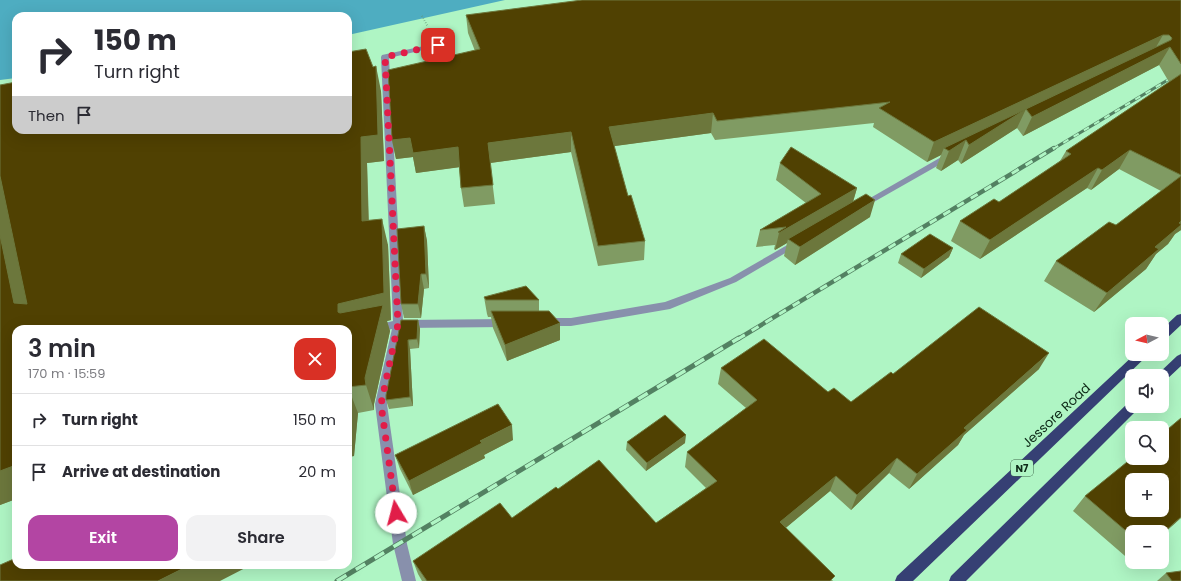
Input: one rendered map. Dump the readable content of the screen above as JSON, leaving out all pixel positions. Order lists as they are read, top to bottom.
{
  "streets": {
    "highway": ["Jessore Road", "N7"]
  },
  "north": "left",
  "page": {
    "turn": ["150 m", "Turn right"],
    "then": "Then",
    "map_buttons": ["+", "−"],
    "heading": ["3 min", "170 m · 15:59"],
    "list": [
      {
        "name": "Turn right",
        "value": "150 m"
      },
      {
        "name": "Arrive at destination",
        "value": "20 m"
      }
    ],
    "buttons": ["Exit", "Share"]
  }
}
